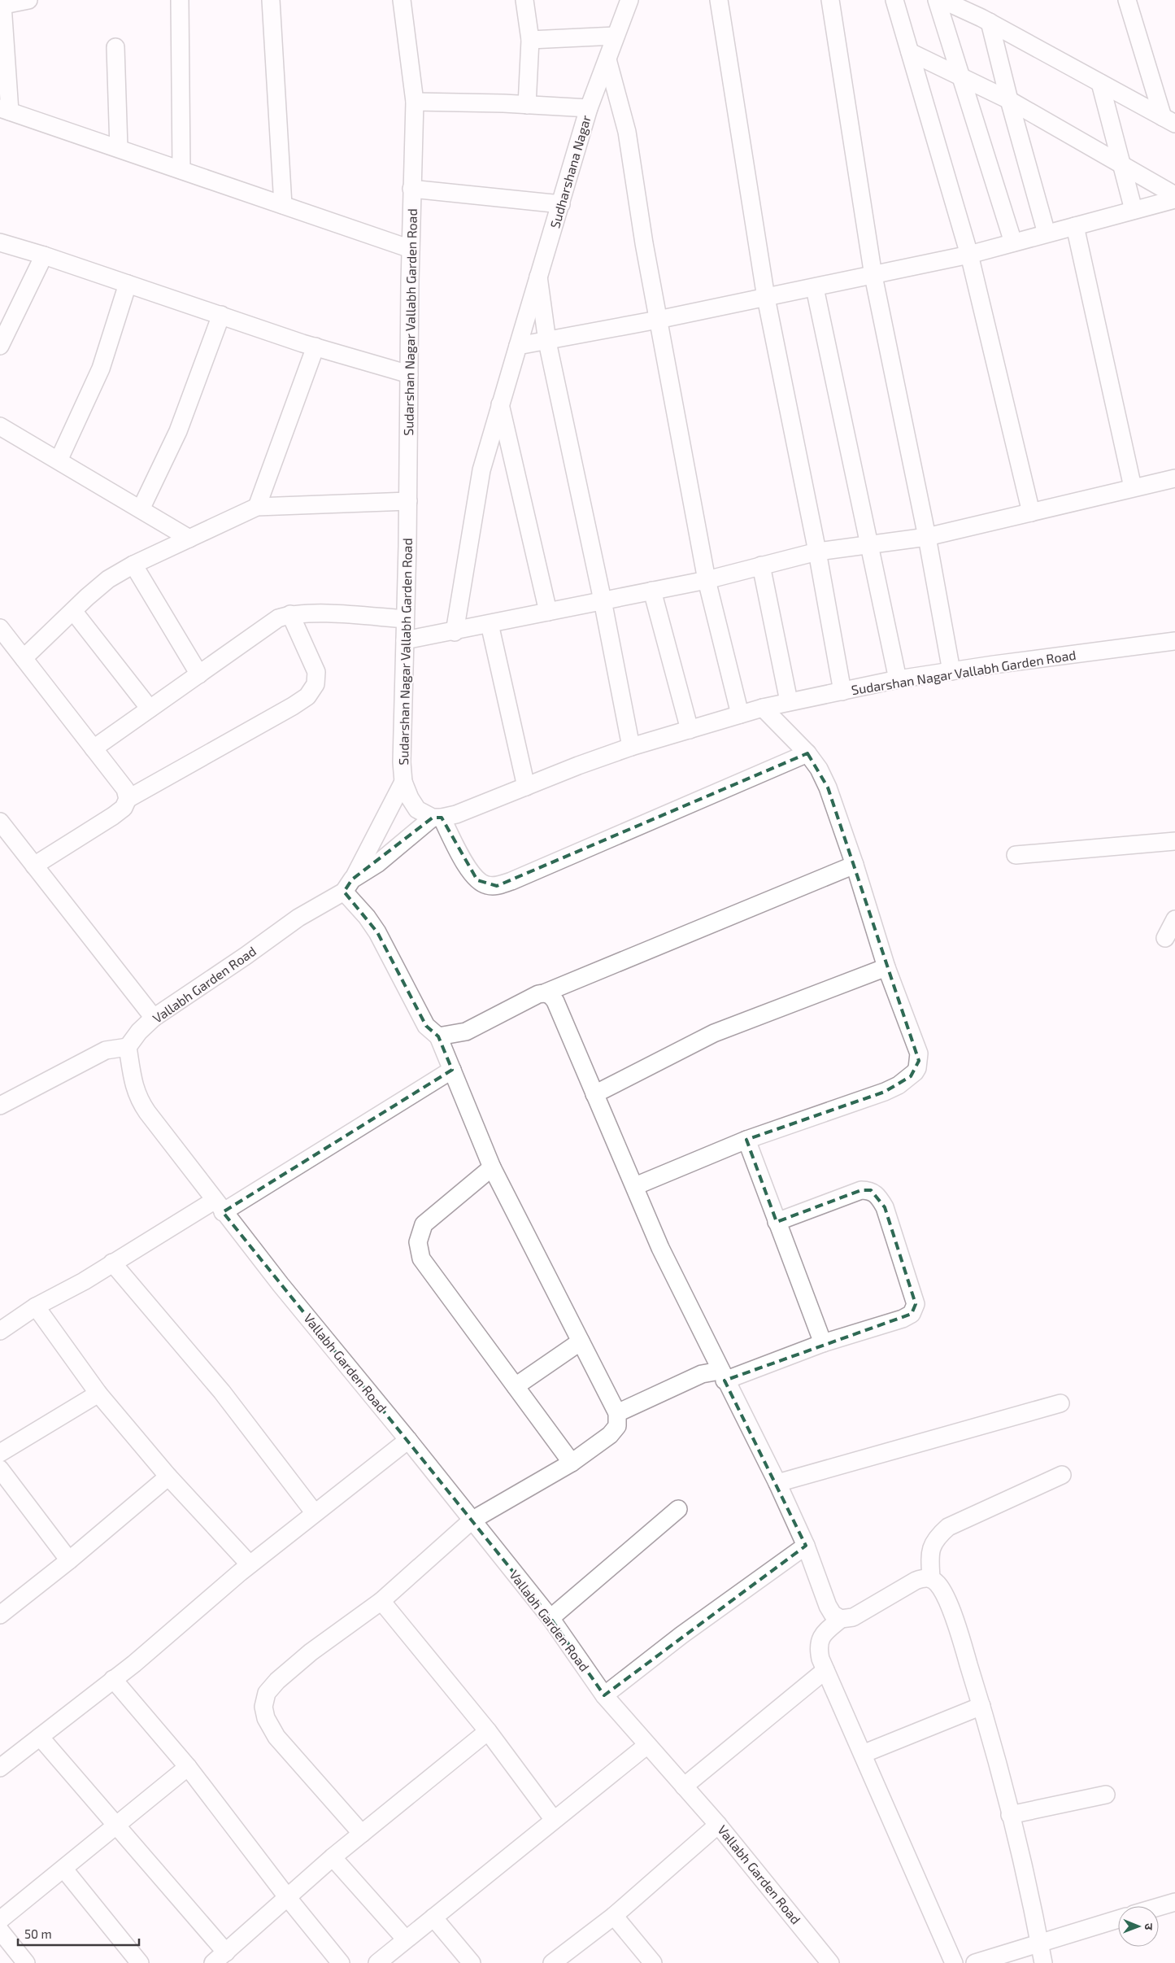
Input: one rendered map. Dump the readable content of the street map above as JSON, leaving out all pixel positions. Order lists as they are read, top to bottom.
{
  "streets": {
    "street": ["Sudharshana Nagar", "Sudarshan Nagar Vallabh Garden Road", "Vallabh Garden Road"]
  },
  "crossings": [
    ["Sudarshan Nagar Vallabh Garden Road", "Vallabh Garden Road"]
  ],
  "scale_bar": "50 m",
  "north": "right"
}
